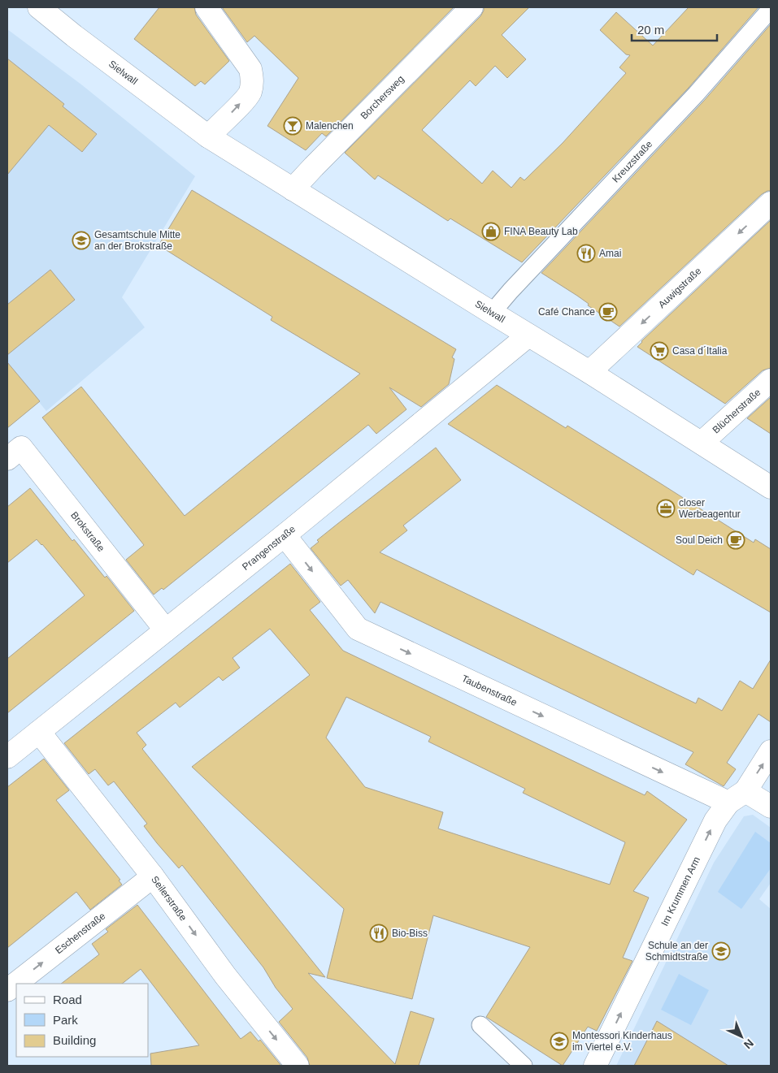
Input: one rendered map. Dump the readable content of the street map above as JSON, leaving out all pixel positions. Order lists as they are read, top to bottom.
{
  "streets": {
    "street": [
      "Sielwall",
      "Borchersweg",
      "Auwigstraße",
      "Blücherstraße",
      "Brokstraße",
      "Prangenstraße",
      "Taubenstraße",
      "Im Krummen Arm",
      "Seilerstraße",
      "Eschenstraße"
    ],
    "lane": ["Kreuzstraße"]
  },
  "crossings": [
    ["Sielwall", "Borchersweg"],
    ["Sielwall", "Kreuzstraße"],
    ["Sielwall", "Auwigstraße"],
    ["Sielwall", "Blücherstraße"],
    ["Sielwall", "Prangenstraße"],
    ["Brokstraße", "Prangenstraße"],
    ["Prangenstraße", "Taubenstraße"],
    ["Prangenstraße", "Seilerstraße"],
    ["Taubenstraße", "Im Krummen Arm"],
    ["Seilerstraße", "Eschenstraße"]
  ],
  "one_way": [
    "Auwigstraße",
    "Taubenstraße",
    "Im Krummen Arm",
    "Seilerstraße",
    "Eschenstraße"
  ],
  "places": {
    "bar": ["Malenchen"],
    "shop": ["FINA Beauty Lab"],
    "school or university": ["Gesamtschule Mitte an der Brokstraße", "Schule an der Schmidtstraße", "Montessori Kinderhaus im Viertel e.V."],
    "restaurant": ["Amai", "Bio-Biss"],
    "cafe": ["Café Chance", "Soul Deich"],
    "supermarket": ["Casa d´Italia"],
    "office": ["closer Werbeagentur"]
  },
  "legend": ["Road", "Park", "Building"],
  "scale_bar": "20 m",
  "north": "bottom right"
}
